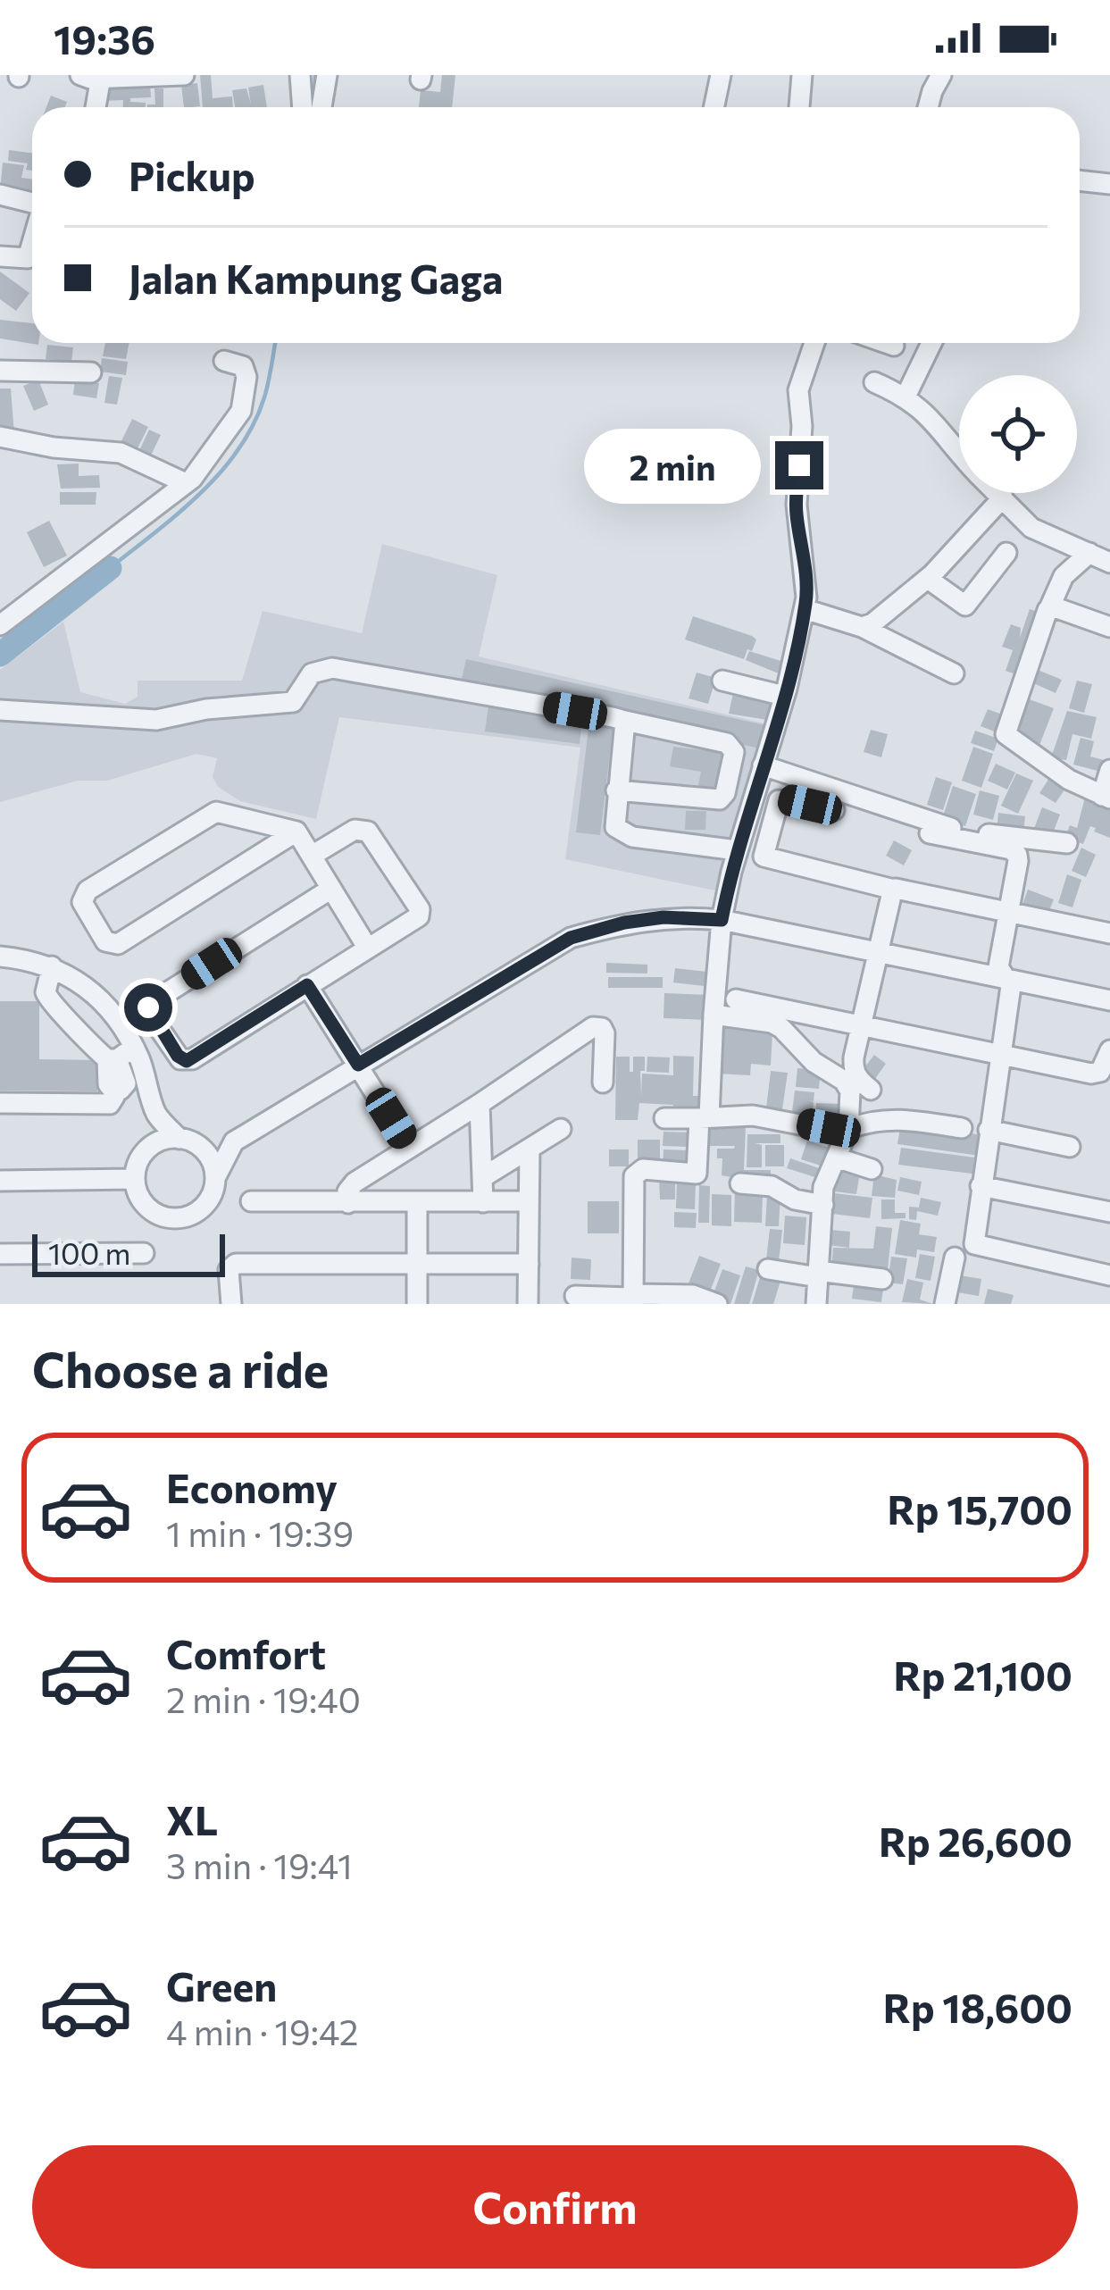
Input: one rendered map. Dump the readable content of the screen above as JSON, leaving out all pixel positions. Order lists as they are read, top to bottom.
{
  "scale_bar": "100 m",
  "page": {
    "status": "19:36",
    "banner": ["Pickup", "Jalan Kampung Gaga"],
    "bubble": "2 min",
    "scale": "100 m",
    "heading": "Choose a ride",
    "list": [
      {
        "name": "Economy",
        "note": "1 min · 19:39",
        "value": "Rp 15,700"
      },
      {
        "name": "Comfort",
        "note": "2 min · 19:40",
        "value": "Rp 21,100"
      },
      {
        "name": "XL",
        "note": "3 min · 19:41",
        "value": "Rp 26,600"
      },
      {
        "name": "Green",
        "note": "4 min · 19:42",
        "value": "Rp 18,600"
      }
    ],
    "buttons": "Confirm"
  }
}
